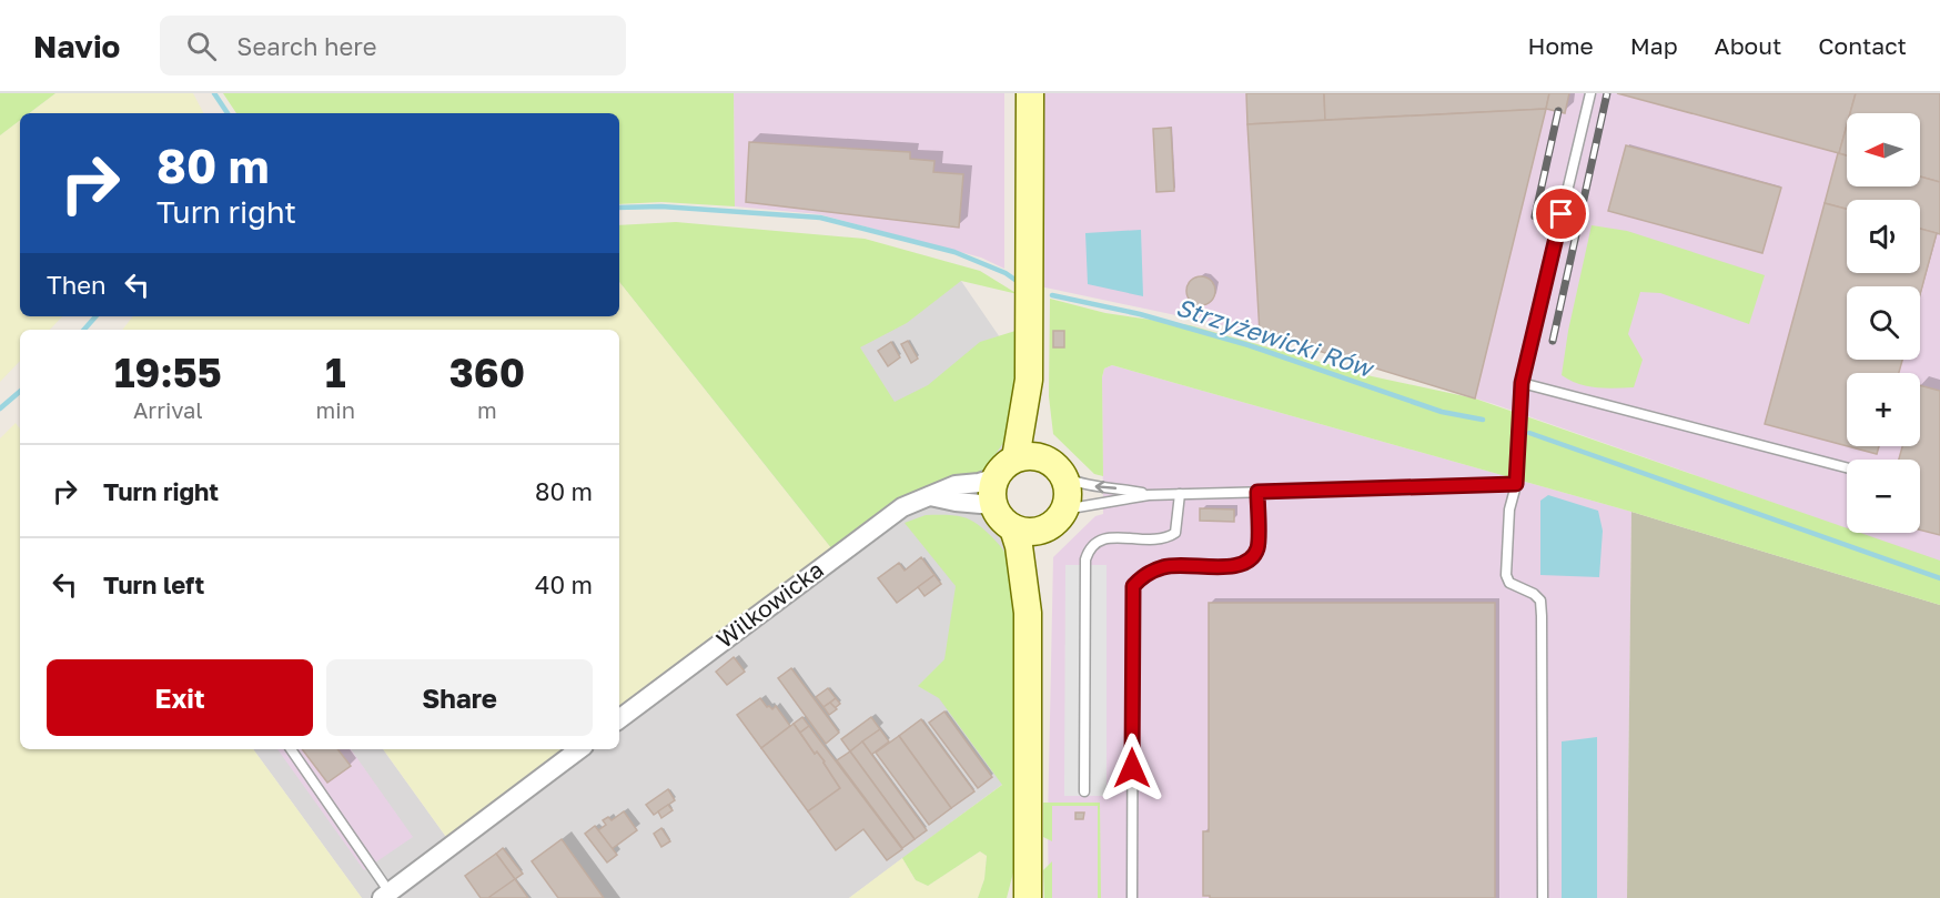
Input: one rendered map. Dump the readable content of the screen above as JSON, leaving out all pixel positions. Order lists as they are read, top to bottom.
{
  "streets": {
    "street": ["Wilkowicka"]
  },
  "water": ["Strzyżewicki Rów"],
  "north": "left",
  "page": {
    "header": "Navio",
    "search": "Search here",
    "nav": [
      "Home",
      "Map",
      "About",
      "Contact"
    ],
    "map_buttons": ["+", "−"],
    "turn": ["80 m", "Turn right"],
    "then": "Then",
    "eta": [
      "19:55",
      "Arrival",
      "1",
      "min",
      "360",
      "m"
    ],
    "list": [
      {
        "name": "Turn right",
        "value": "80 m"
      },
      {
        "name": "Turn left",
        "value": "40 m"
      }
    ],
    "buttons": ["Exit", "Share"]
  }
}
